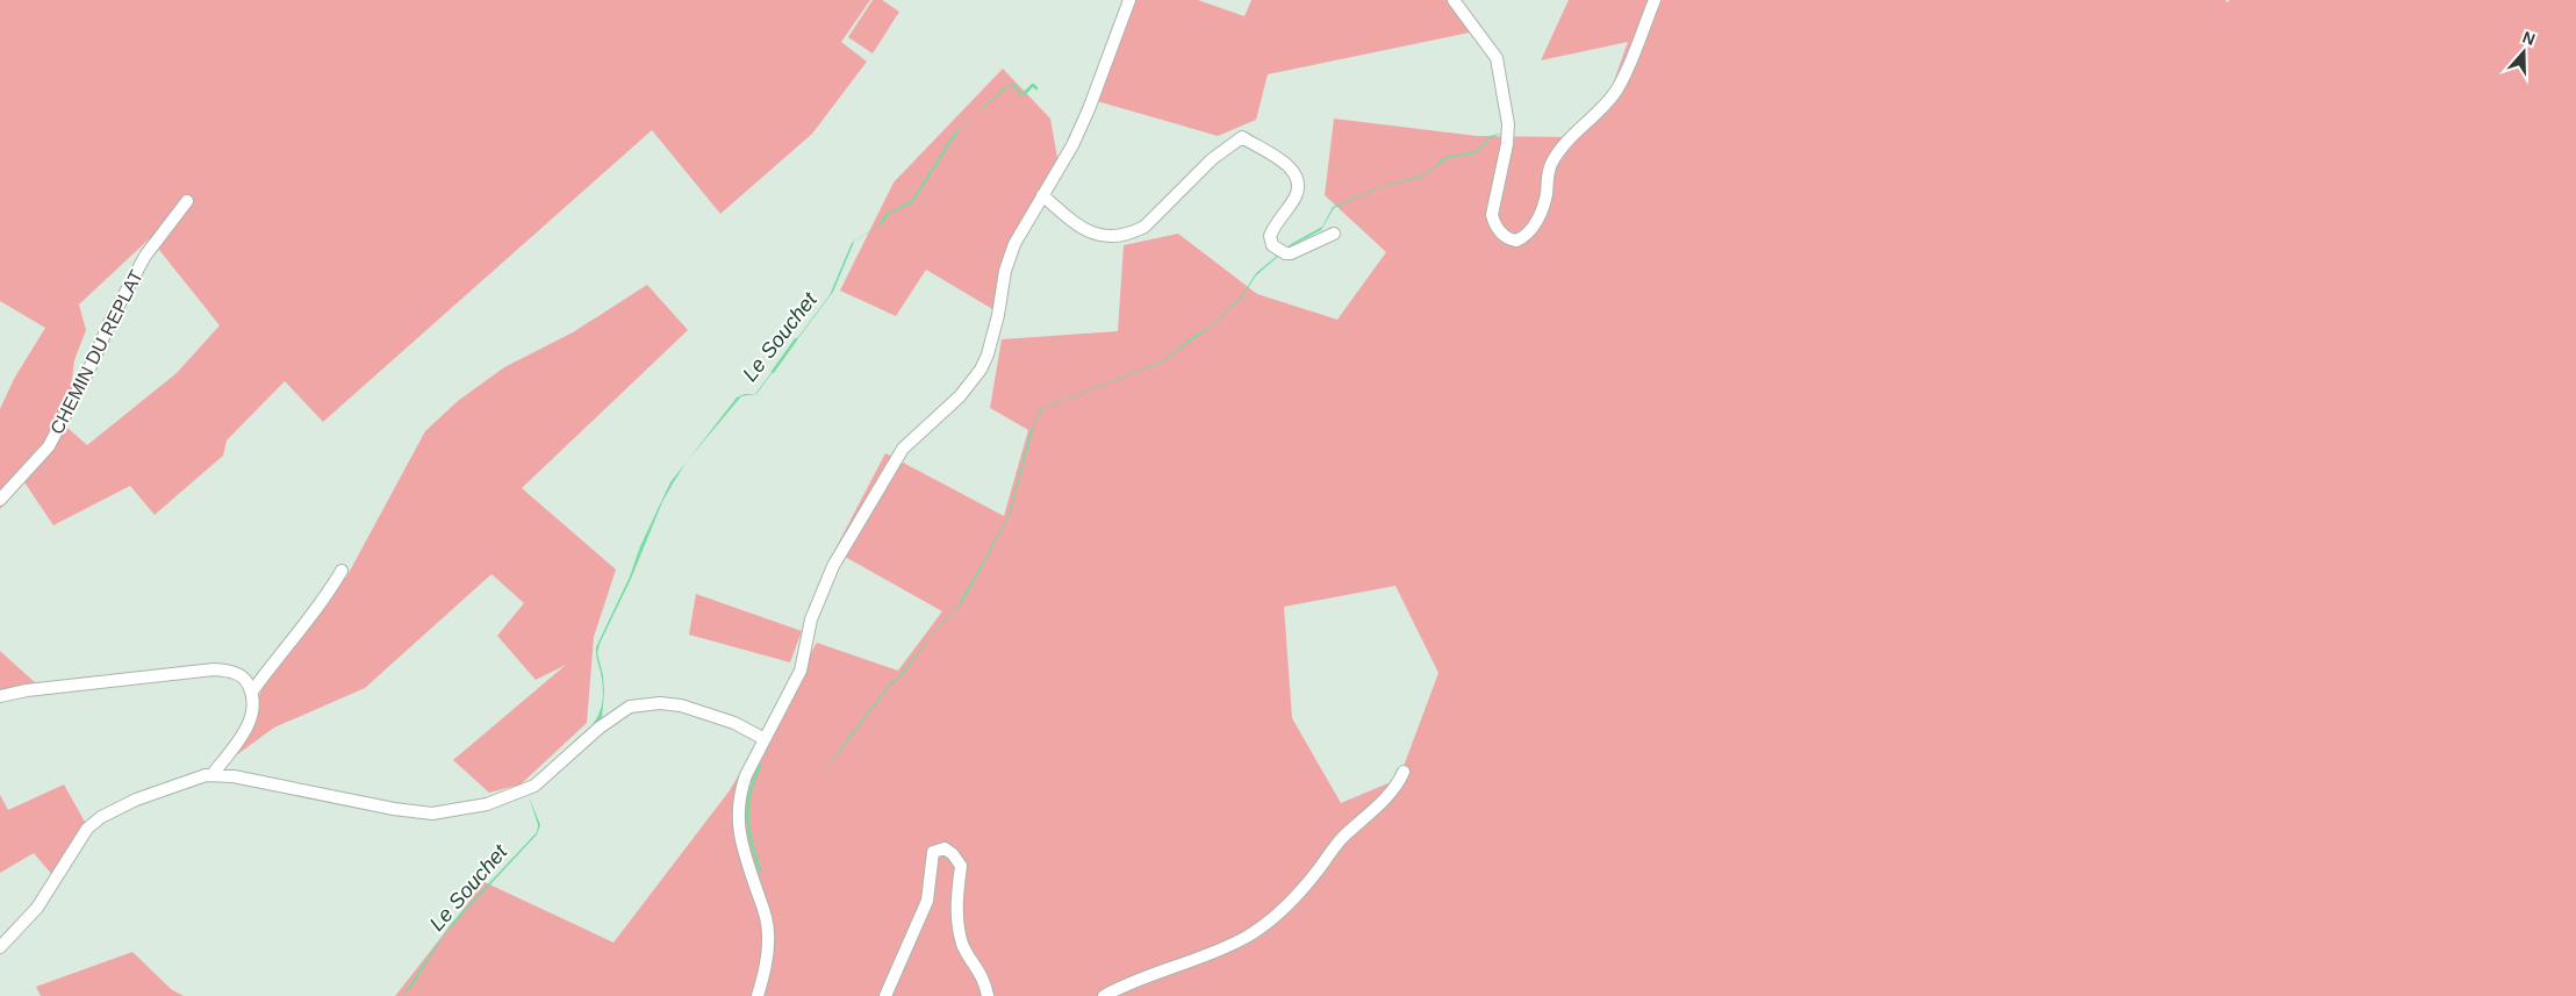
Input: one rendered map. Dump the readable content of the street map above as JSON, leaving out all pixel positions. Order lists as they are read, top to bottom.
{
  "streets": {
    "street": ["CHEMIN DU REPLAT"]
  },
  "water": ["Le Souchet"],
  "north": "top"
}
